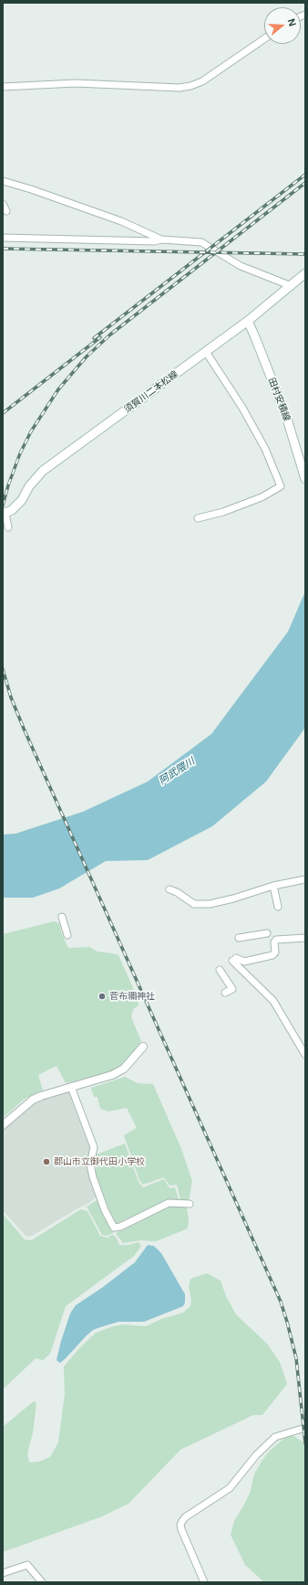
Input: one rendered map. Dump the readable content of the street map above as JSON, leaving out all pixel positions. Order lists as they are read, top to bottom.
{
  "streets": {
    "main road": ["須賀川二本松線", "田村安積線"]
  },
  "crossings": [
    ["須賀川二本松線", "田村安積線"]
  ],
  "water": ["阿武隈川"],
  "places": ["菅布禰神社", "郡山市立御代田小学校"],
  "north": "right"
}
